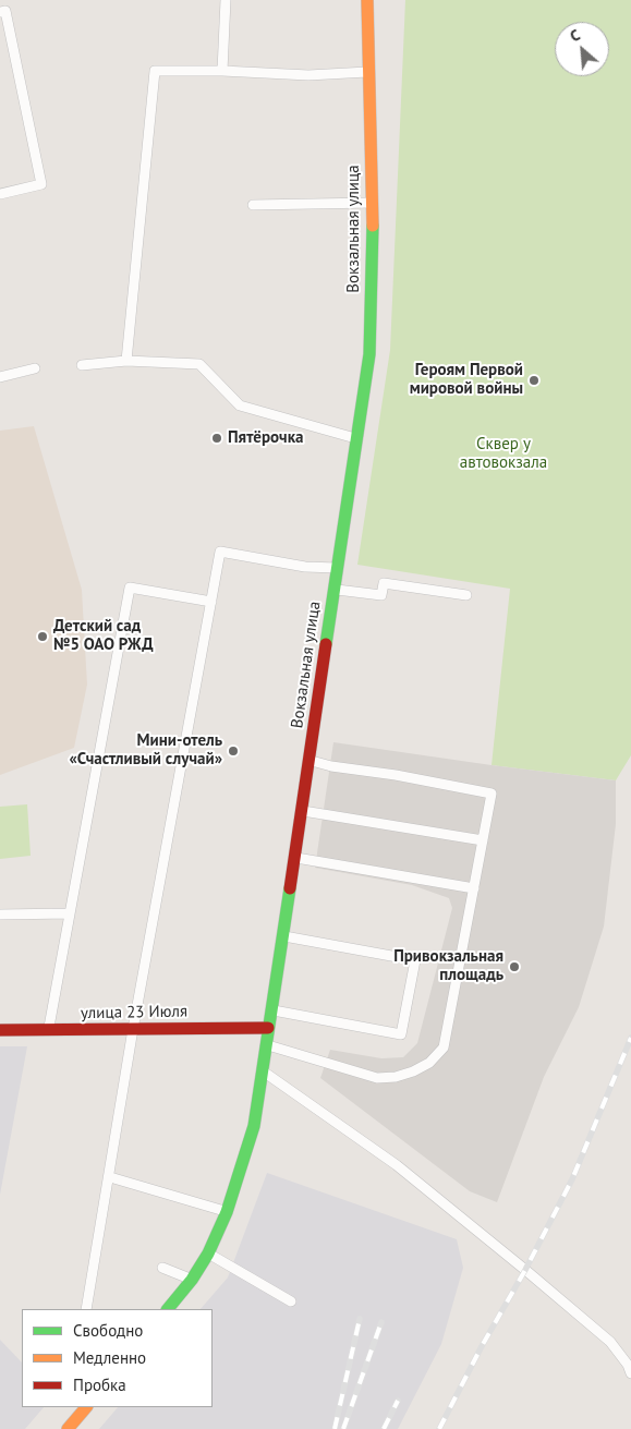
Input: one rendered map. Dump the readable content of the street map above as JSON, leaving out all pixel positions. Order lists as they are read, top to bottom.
{
  "streets": {
    "main road": ["Вокзальная улица", "улица 23 Июля"]
  },
  "crossings": [
    ["Вокзальная улица", "улица 23 Июля"]
  ],
  "parks": ["Сквер у автовокзала"],
  "places": [
    "Героям Первой мировой войны",
    "Пятёрочка",
    "Детский сад №5 ОАО РЖД",
    "Мини-отель «Счастливый случай»",
    "Привокзальная площадь"
  ],
  "legend": ["Свободно", "Медленно", "Пробка"],
  "north": "top left"
}
